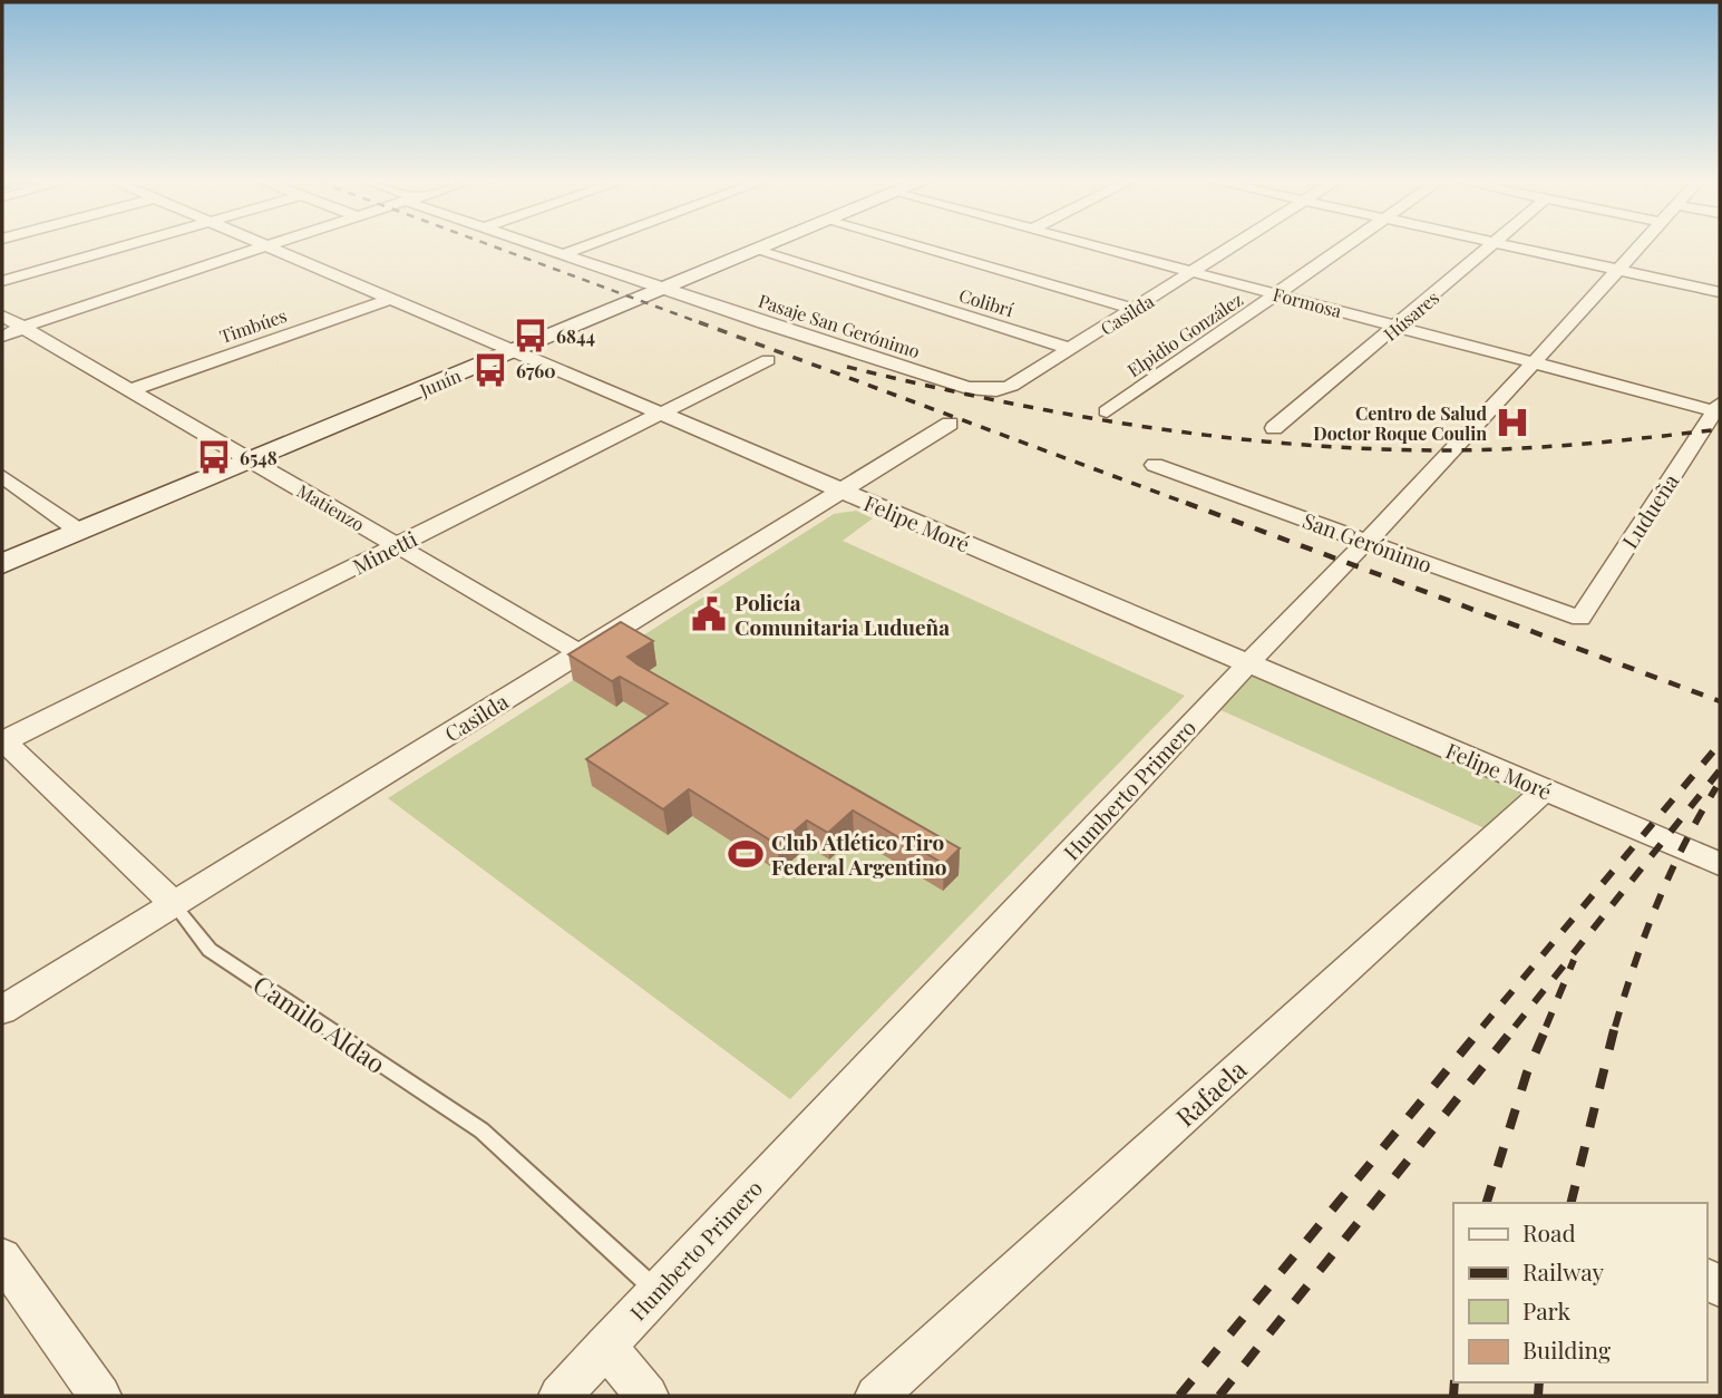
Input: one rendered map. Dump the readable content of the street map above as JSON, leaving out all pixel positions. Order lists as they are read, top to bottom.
{
  "streets": {
    "main road": ["Junín"],
    "street": [
      "Colibrí",
      "Formosa",
      "Casilda",
      "Húsares",
      "Timbúes",
      "Pasaje San Gerónimo",
      "Elpidio González",
      "Matienzo",
      "Ludueña",
      "Felipe Moré",
      "San Gerónimo",
      "Minetti",
      "Humberto Primero",
      "Camilo Aldao",
      "Rafaela"
    ]
  },
  "crossings": [
    ["Colibrí", "Casilda"],
    ["Colibrí", "Junín"],
    ["Formosa", "Casilda"],
    ["Formosa", "Húsares"],
    ["Formosa", "Elpidio González"],
    ["Formosa", "Ludueña"],
    ["Formosa", "Humberto Primero"],
    ["Casilda", "Pasaje San Gerónimo"],
    ["Casilda", "Matienzo"],
    ["Casilda", "Felipe Moré"],
    ["Casilda", "Camilo Aldao"],
    ["Timbúes", "Matienzo"],
    ["Timbúes", "Felipe Moré"],
    ["Pasaje San Gerónimo", "Junín"],
    ["Junín", "Matienzo"],
    ["Junín", "Felipe Moré"],
    ["Matienzo", "Minetti"],
    ["Ludueña", "San Gerónimo"],
    ["Felipe Moré", "Minetti"],
    ["Felipe Moré", "Humberto Primero"],
    ["Felipe Moré", "Rafaela"],
    ["San Gerónimo", "Humberto Primero"],
    ["Minetti", "Camilo Aldao"],
    ["Humberto Primero", "Camilo Aldao"]
  ],
  "places": {
    "bus stop": ["6844", "6760", "6548"],
    "hospital": ["Centro de Salud Doctor Roque Coulin"],
    "public building": ["Policía Comunitaria Ludueña"],
    "sports": ["Club Atlético Tiro Federal Argentino"]
  },
  "legend": [
    "Road",
    "Railway",
    "Park",
    "Building"
  ]
}
